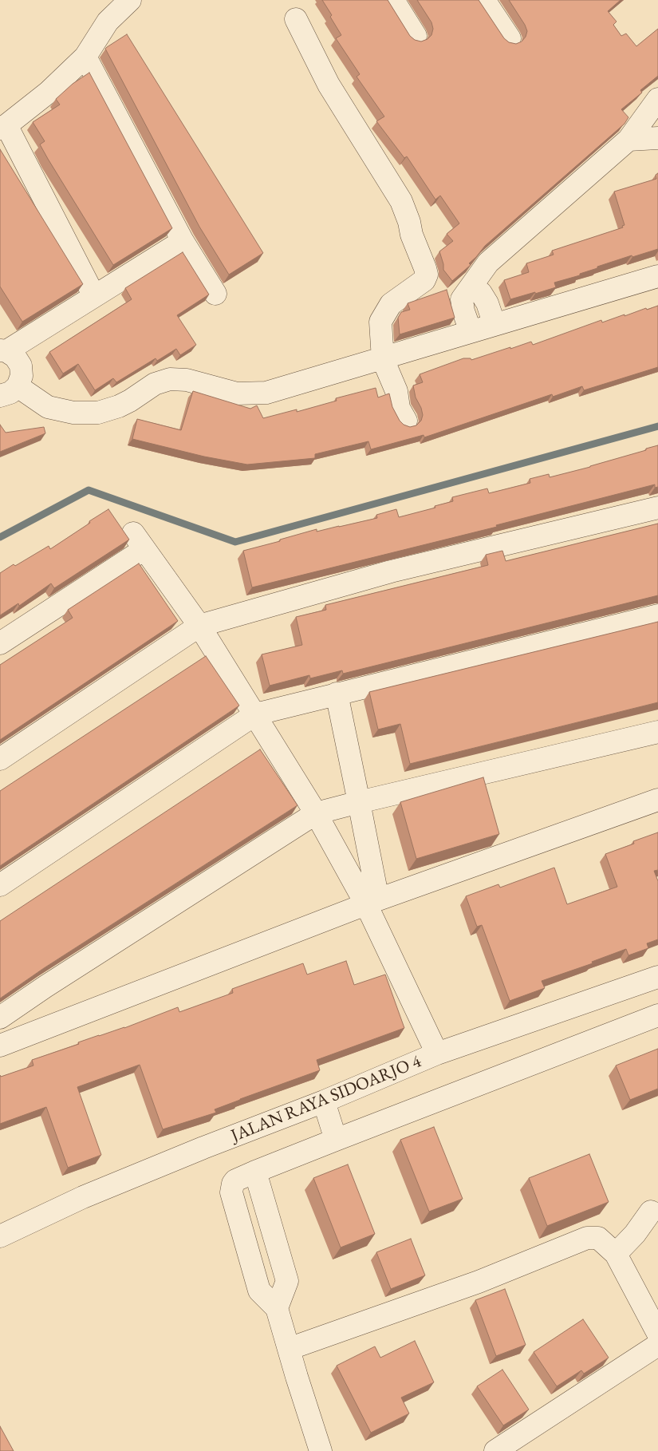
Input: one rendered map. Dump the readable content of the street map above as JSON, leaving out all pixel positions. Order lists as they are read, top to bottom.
{
  "streets": {
    "street": ["JALAN RAYA SIDOARJO 4"]
  }
}
